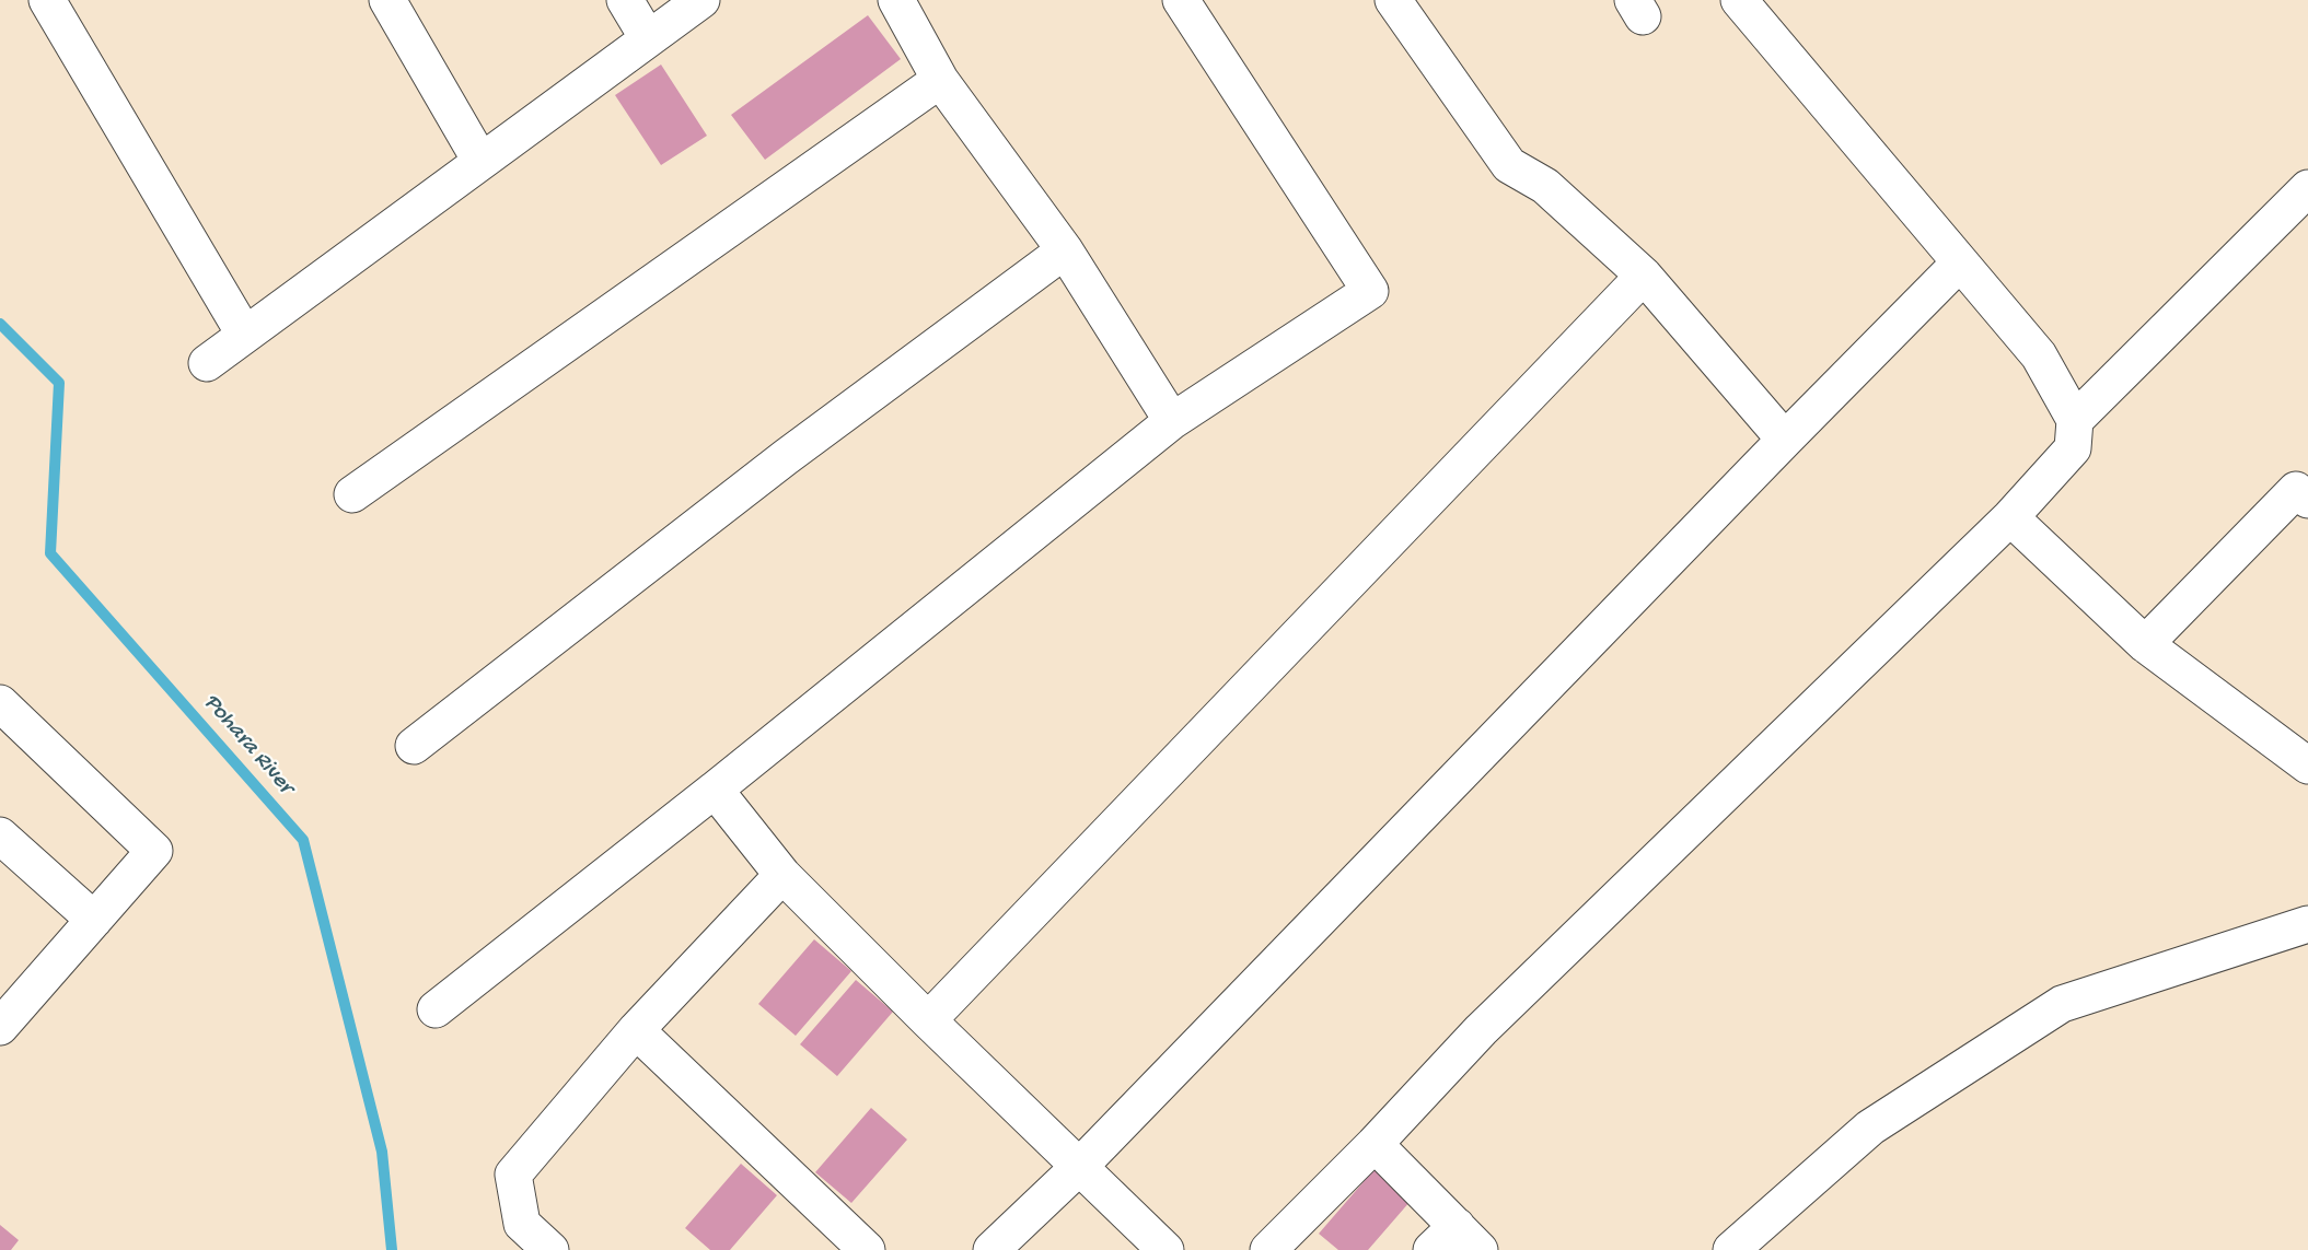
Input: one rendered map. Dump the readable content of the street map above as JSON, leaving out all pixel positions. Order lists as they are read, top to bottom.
{
  "water": ["Pohara River"]
}
